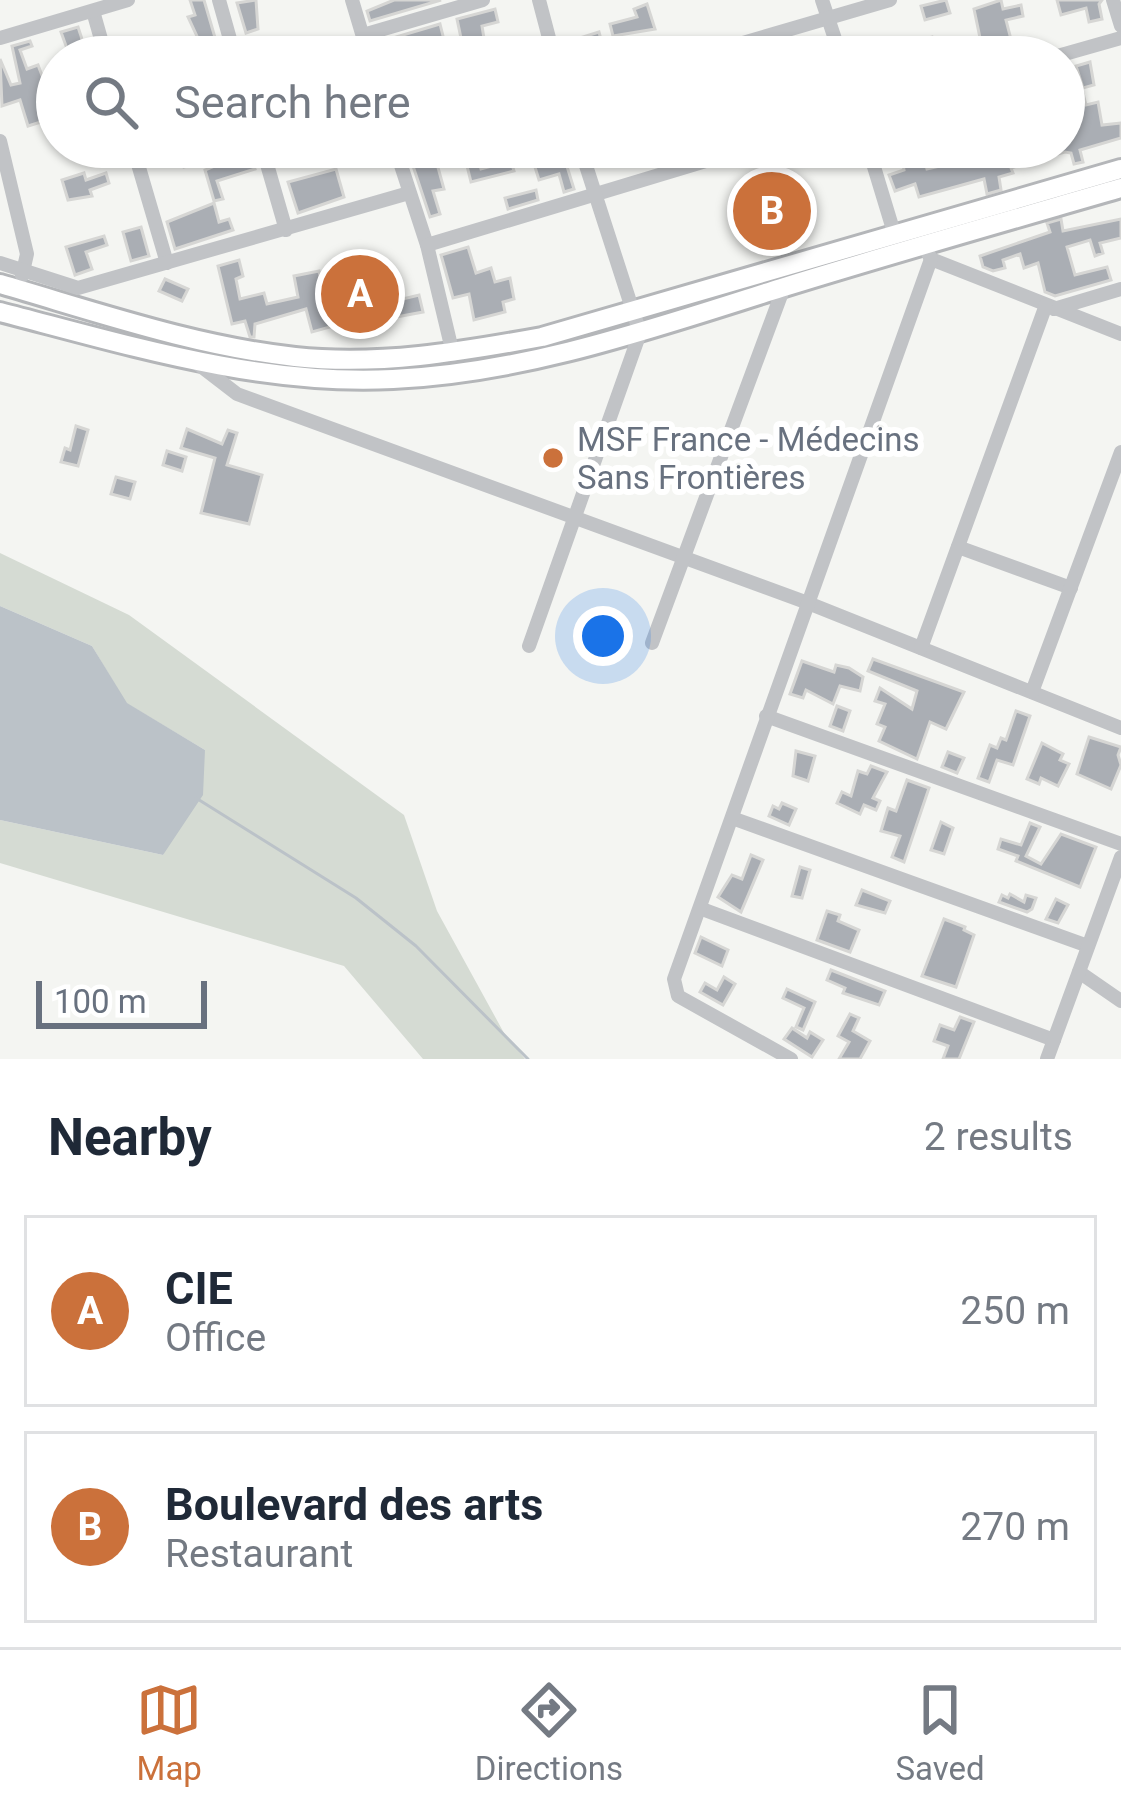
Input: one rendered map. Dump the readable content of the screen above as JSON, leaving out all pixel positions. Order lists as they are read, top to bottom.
{
  "places": ["MSF France - Médecins Sans Frontières"],
  "scale_bar": "100 m",
  "page": {
    "search": "Search here",
    "pins": ["B", "A"],
    "scale": "100 m",
    "heading": ["Nearby", "2 results"],
    "list": [
      {
        "mark": "A",
        "name": "CIE",
        "note": "Office",
        "value": "250 m"
      },
      {
        "mark": "B",
        "name": "Boulevard des arts",
        "note": "Restaurant",
        "value": "270 m"
      }
    ],
    "nav": ["Map", "Directions", "Saved"]
  }
}
